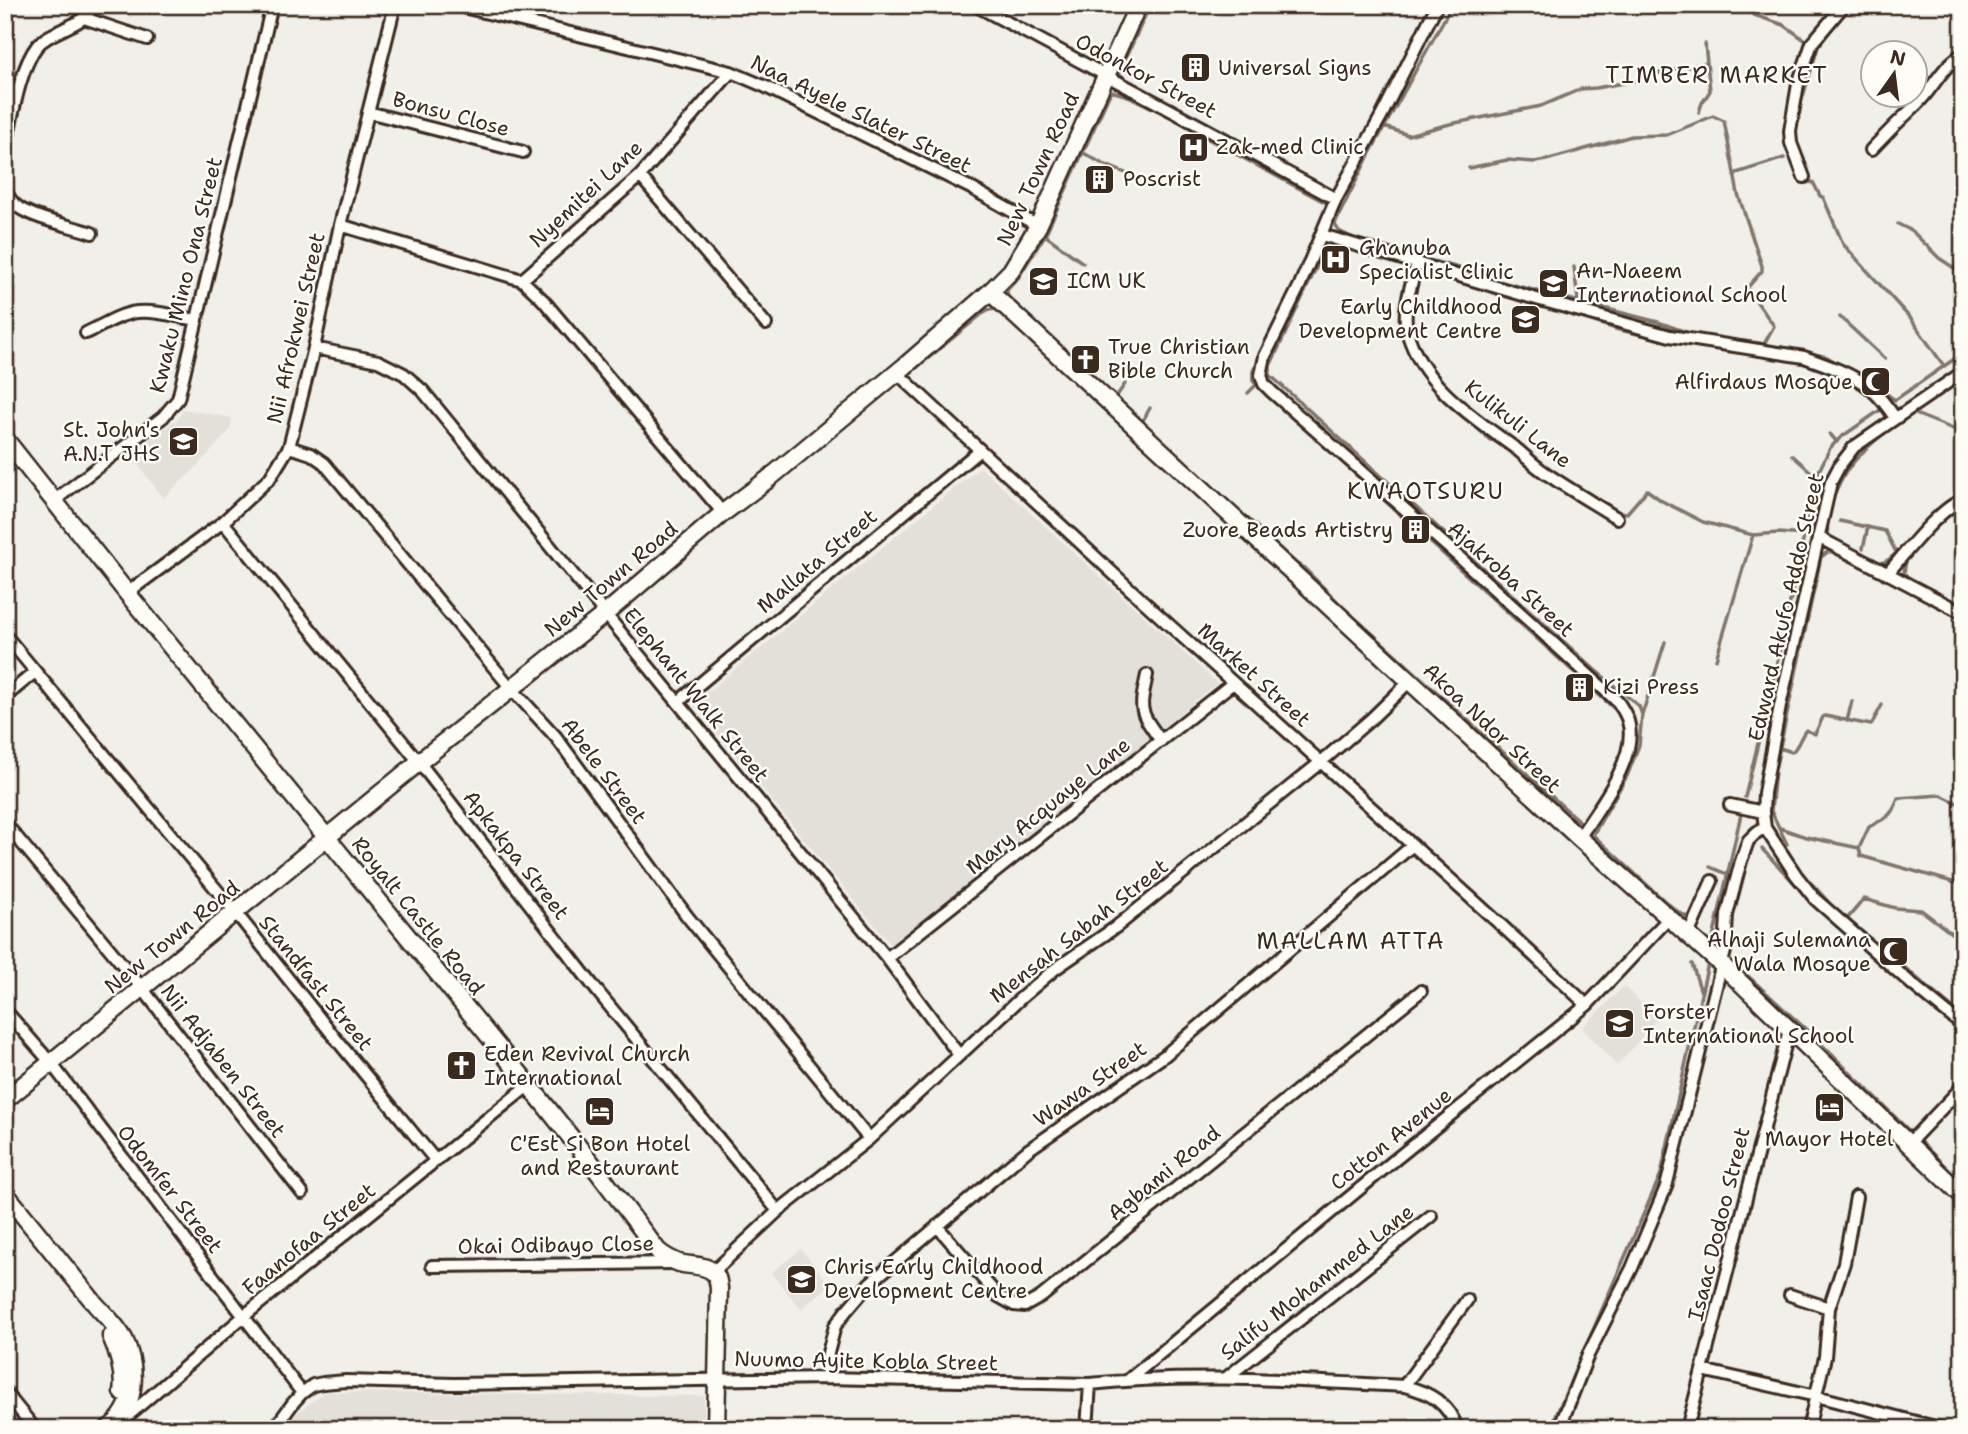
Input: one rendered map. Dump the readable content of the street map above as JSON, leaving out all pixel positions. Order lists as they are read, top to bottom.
{
  "streets": {
    "street": [
      "Odonkor Street",
      "Bonsu Close",
      "Naa Ayele Slater Street",
      "New Town Road",
      "Nyemitei Lane",
      "Kwaku Mino Ona Street",
      "Nii Afrokwei Street",
      "Kulikuli Lane",
      "Mallata Street",
      "Ajakroba Street",
      "Edward Akufo Addo Street",
      "Market Street",
      "Elephant Walk Street",
      "Akoa Ndor Street",
      "Abele Street",
      "Mary Acquaye Lane",
      "Apkakpa Street",
      "Royalt Castle Road",
      "Mensah Sabah Street",
      "Standfast Street",
      "Nii Adjaben Street",
      "Wawa Street",
      "Cotton Avenue",
      "Agbami Road",
      "Odomfer Street",
      "Isaac Dodoo Street",
      "Faanofaa Street",
      "Okai Odibayo Close",
      "Salifu Mohammed Lane",
      "Nuumo Ayite Kobla Street"
    ]
  },
  "crossings": [
    ["Odonkor Street", "New Town Road"],
    ["Odonkor Street", "Ajakroba Street"],
    ["Bonsu Close", "Nii Afrokwei Street"],
    ["Naa Ayele Slater Street", "New Town Road"],
    ["Naa Ayele Slater Street", "Nyemitei Lane"],
    ["New Town Road", "Market Street"],
    ["New Town Road", "Elephant Walk Street"],
    ["New Town Road", "Akoa Ndor Street"],
    ["New Town Road", "Abele Street"],
    ["New Town Road", "Apkakpa Street"],
    ["New Town Road", "Royalt Castle Road"],
    ["New Town Road", "Standfast Street"],
    ["New Town Road", "Nii Adjaben Street"],
    ["New Town Road", "Odomfer Street"],
    ["Kwaku Mino Ona Street", "Royalt Castle Road"],
    ["Nii Afrokwei Street", "Elephant Walk Street"],
    ["Nii Afrokwei Street", "Abele Street"],
    ["Nii Afrokwei Street", "Apkakpa Street"],
    ["Nii Afrokwei Street", "Royalt Castle Road"],
    ["Mallata Street", "Market Street"],
    ["Mallata Street", "Elephant Walk Street"],
    ["Ajakroba Street", "Akoa Ndor Street"],
    ["Market Street", "Mary Acquaye Lane"],
    ["Market Street", "Mensah Sabah Street"],
    ["Market Street", "Wawa Street"],
    ["Market Street", "Cotton Avenue"],
    ["Elephant Walk Street", "Mary Acquaye Lane"],
    ["Elephant Walk Street", "Mensah Sabah Street"],
    ["Akoa Ndor Street", "Mensah Sabah Street"],
    ["Akoa Ndor Street", "Cotton Avenue"],
    ["Akoa Ndor Street", "Isaac Dodoo Street"],
    ["Abele Street", "Mensah Sabah Street"],
    ["Apkakpa Street", "Mensah Sabah Street"],
    ["Royalt Castle Road", "Mensah Sabah Street"],
    ["Royalt Castle Road", "Faanofaa Street"],
    ["Royalt Castle Road", "Okai Odibayo Close"],
    ["Standfast Street", "Faanofaa Street"],
    ["Wawa Street", "Agbami Road"],
    ["Wawa Street", "Nuumo Ayite Kobla Street"],
    ["Cotton Avenue", "Nuumo Ayite Kobla Street"],
    ["Odomfer Street", "Faanofaa Street"],
    ["Odomfer Street", "Nuumo Ayite Kobla Street"],
    ["Salifu Mohammed Lane", "Nuumo Ayite Kobla Street"]
  ],
  "districts": ["TIMBER MARKET", "KWAOTSURU", "MALLAM ATTA"],
  "places": {
    "building": [
      "Universal Signs",
      "Poscrist",
      "Zuore Beads Artistry",
      "Kizi Press"
    ],
    "hospital": ["Zak-med Clinic", "Ghanuba Specialist Clinic"],
    "school or university": [
      "ICM UK",
      "An-Naeem International School",
      "Early Childhood Development Centre",
      "St. John's A.N.T JHS",
      "Forster International School",
      "Chris Early Childhood Development Centre"
    ],
    "church": ["True Christian Bible Church", "Eden Revival Church International"],
    "mosque": ["Alfirdaus Mosque", "Alhaji Sulemana Wala Mosque"],
    "hotel": ["Mayor Hotel", "C'Est Si Bon Hotel and Restaurant"]
  },
  "north": "top"
}
